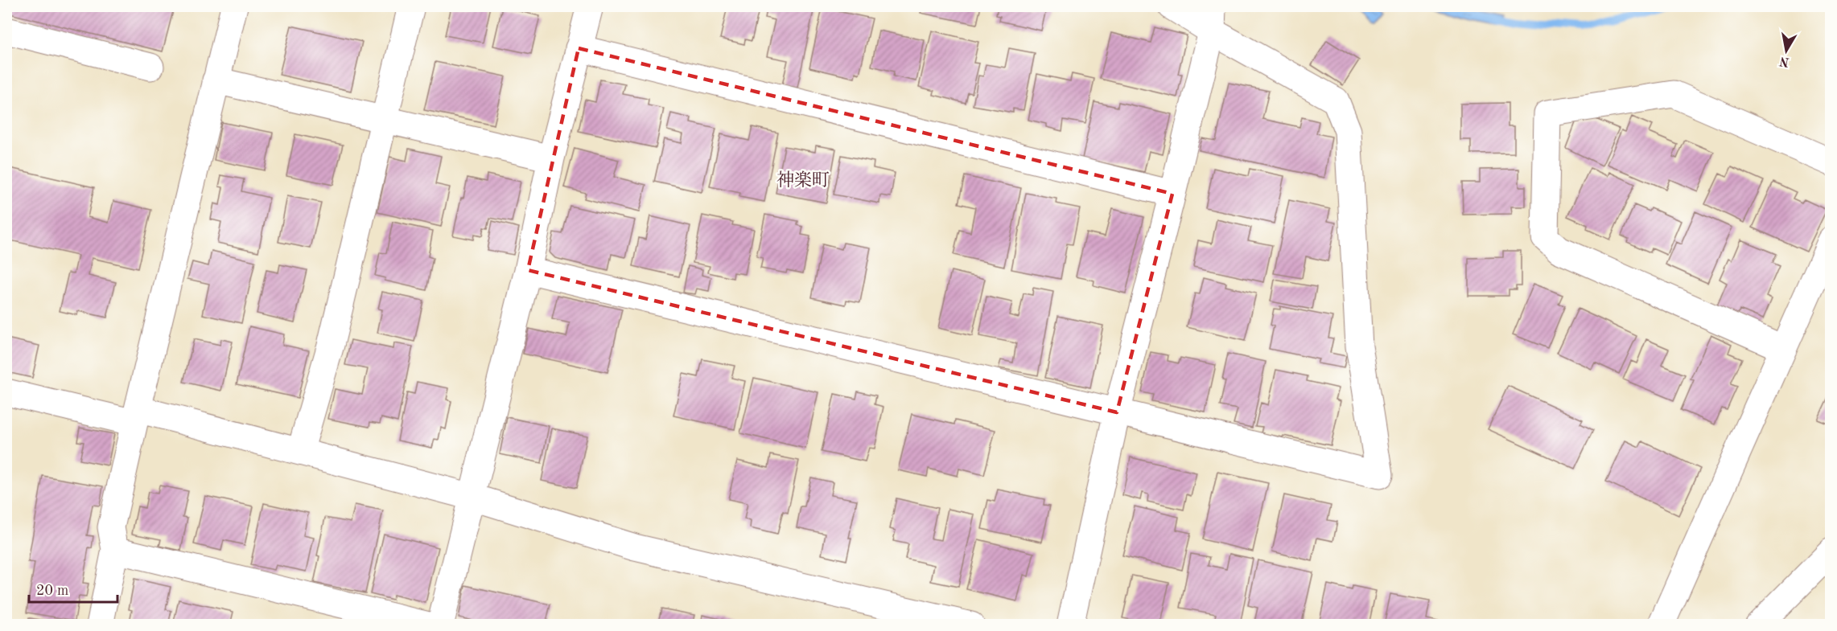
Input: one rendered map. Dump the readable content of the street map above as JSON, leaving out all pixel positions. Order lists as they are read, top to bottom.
{
  "districts": ["神楽町"],
  "scale_bar": "20 m",
  "north": "bottom"
}
